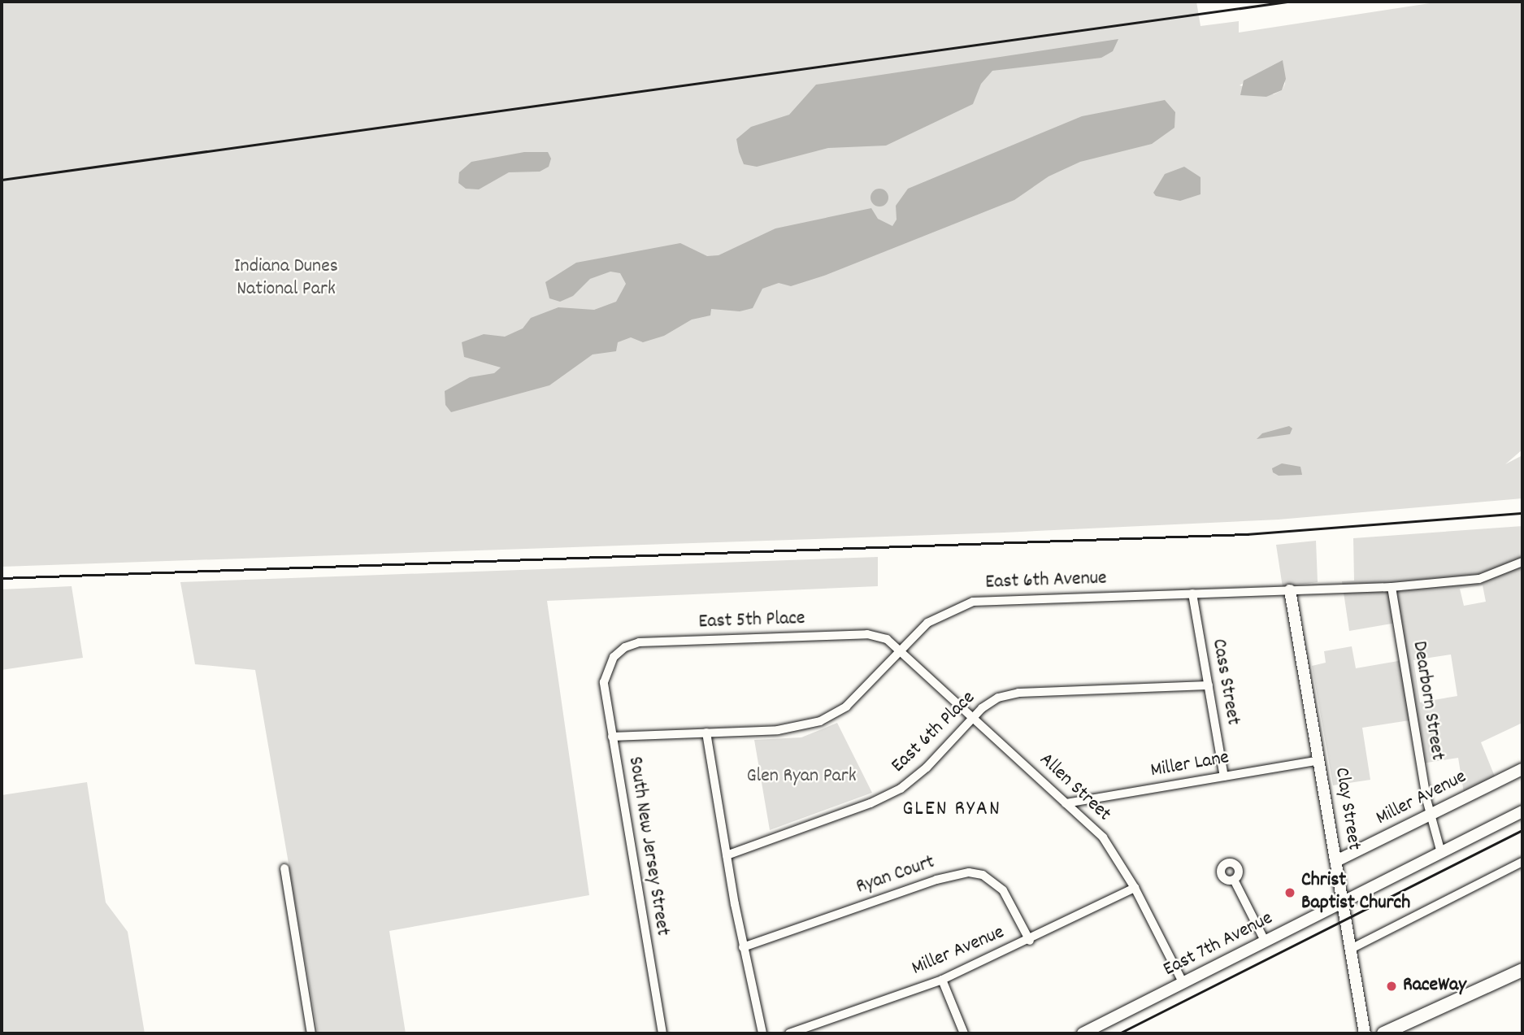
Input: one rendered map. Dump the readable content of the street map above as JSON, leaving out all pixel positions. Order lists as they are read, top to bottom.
{
  "streets": {
    "street": [
      "East 6th Avenue",
      "East 5th Place",
      "Cass Street",
      "Dearborn Street",
      "East 6th Place",
      "Miller Lane",
      "Allen Street",
      "Miller Avenue",
      "Clay Street",
      "South New Jersey Street",
      "Ryan Court",
      "East 7th Avenue"
    ]
  },
  "crossings": [
    ["East 6th Avenue", "East 5th Place"],
    ["East 6th Avenue", "Cass Street"],
    ["East 6th Avenue", "Dearborn Street"],
    ["East 6th Avenue", "Allen Street"],
    ["East 6th Avenue", "Clay Street"],
    ["East 6th Avenue", "South New Jersey Street"],
    ["East 5th Place", "Allen Street"],
    ["East 5th Place", "South New Jersey Street"],
    ["Cass Street", "East 6th Place"],
    ["Cass Street", "Miller Lane"],
    ["Dearborn Street", "Miller Avenue"],
    ["Dearborn Street", "East 7th Avenue"],
    ["East 6th Place", "Allen Street"],
    ["Miller Lane", "Allen Street"],
    ["Miller Lane", "Clay Street"],
    ["Allen Street", "Miller Avenue"],
    ["Allen Street", "East 7th Avenue"],
    ["Miller Avenue", "Clay Street"],
    ["Miller Avenue", "Ryan Court"],
    ["Clay Street", "East 7th Avenue"]
  ],
  "districts": ["GLEN RYAN"],
  "parks": ["Indiana Dunes National Park", "Glen Ryan Park"],
  "places": ["Christ Baptist Church", "RaceWay"]
}
